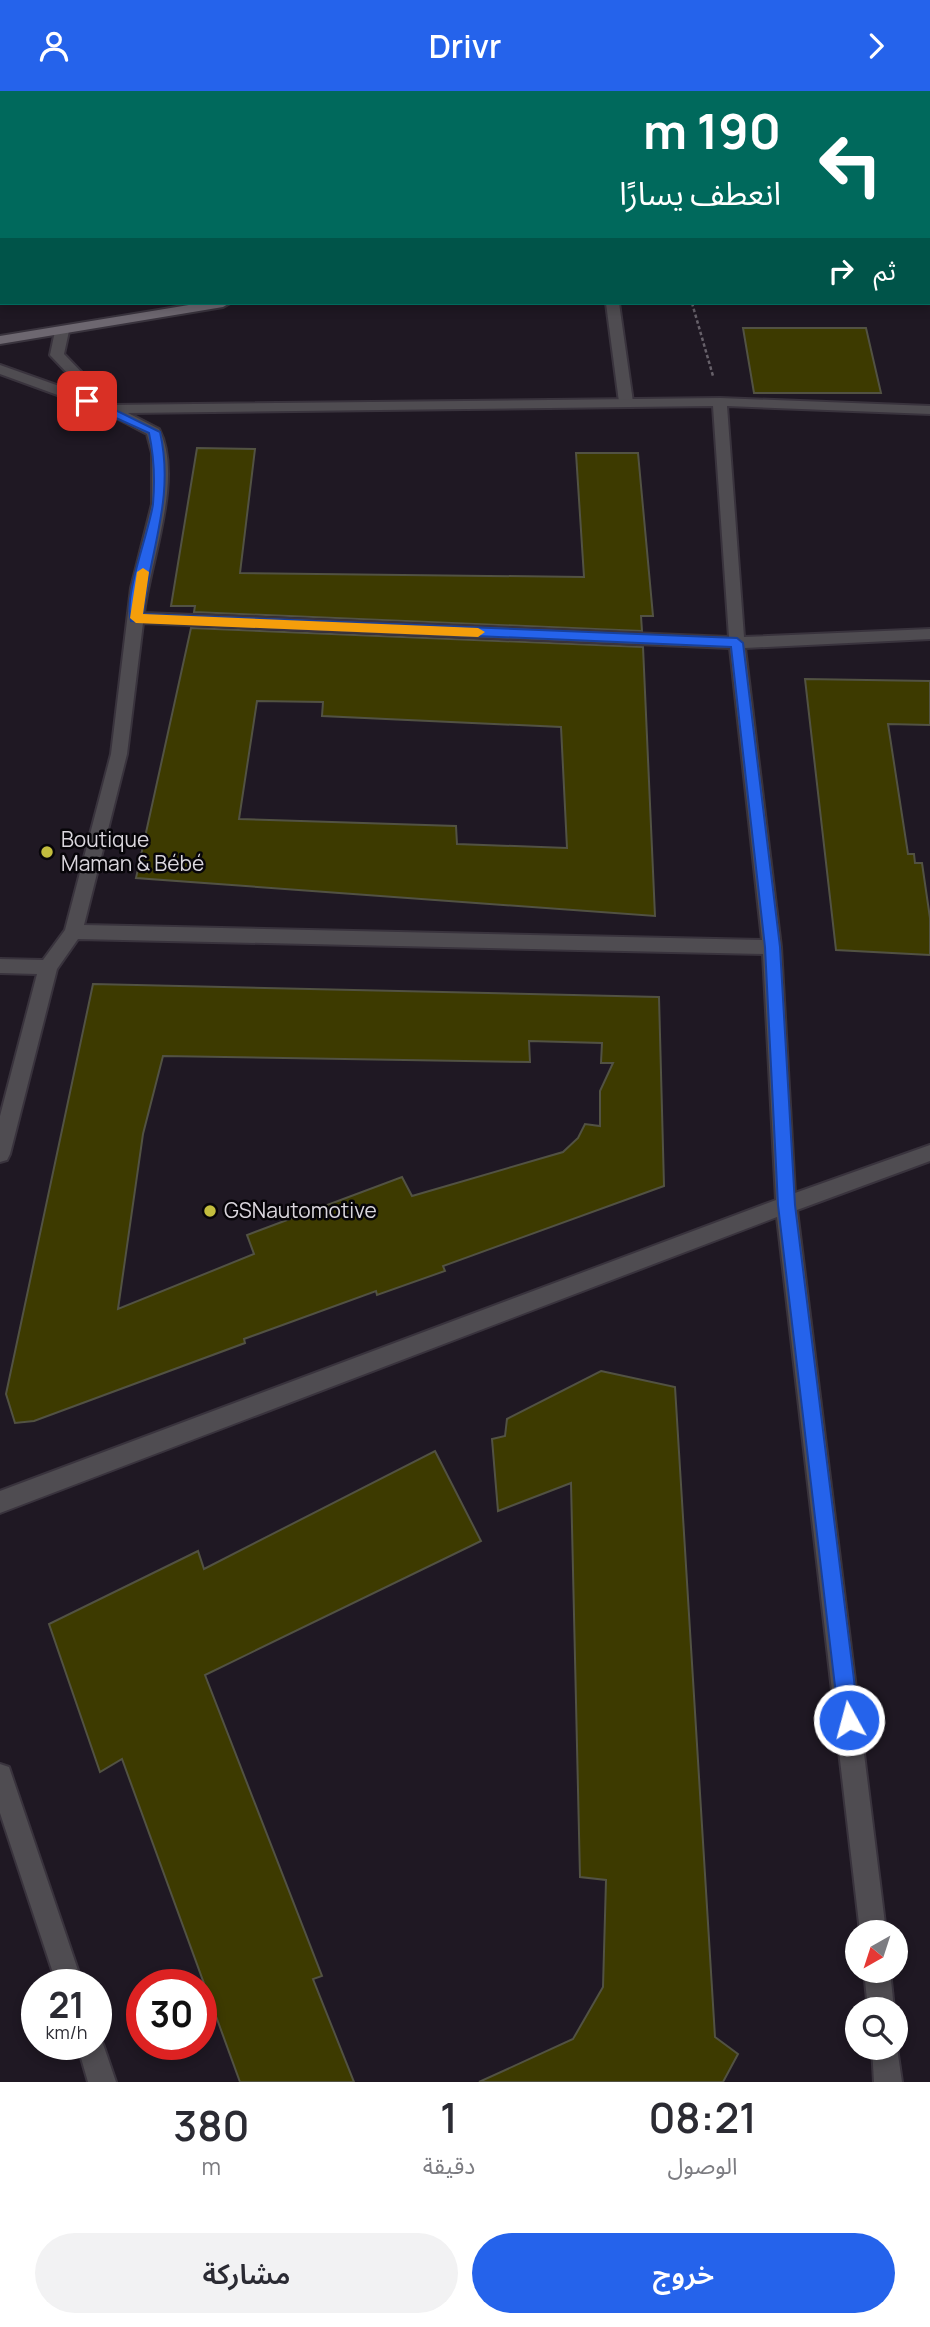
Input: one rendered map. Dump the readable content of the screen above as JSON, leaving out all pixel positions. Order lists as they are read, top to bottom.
{
  "places": ["Boutique Maman & Bébé", "GSNautomotive"],
  "north": "bottom left",
  "page": {
    "header": "Drivr",
    "turn": ["190 m", "انعطف يسارًا"],
    "then": "ثم",
    "speed": "21 km/h",
    "limit": "30",
    "eta": [
      "08:21",
      "الوصول",
      "1",
      "دقيقة",
      "380",
      "m"
    ],
    "buttons": ["خروج", "مشاركة"]
  }
}
